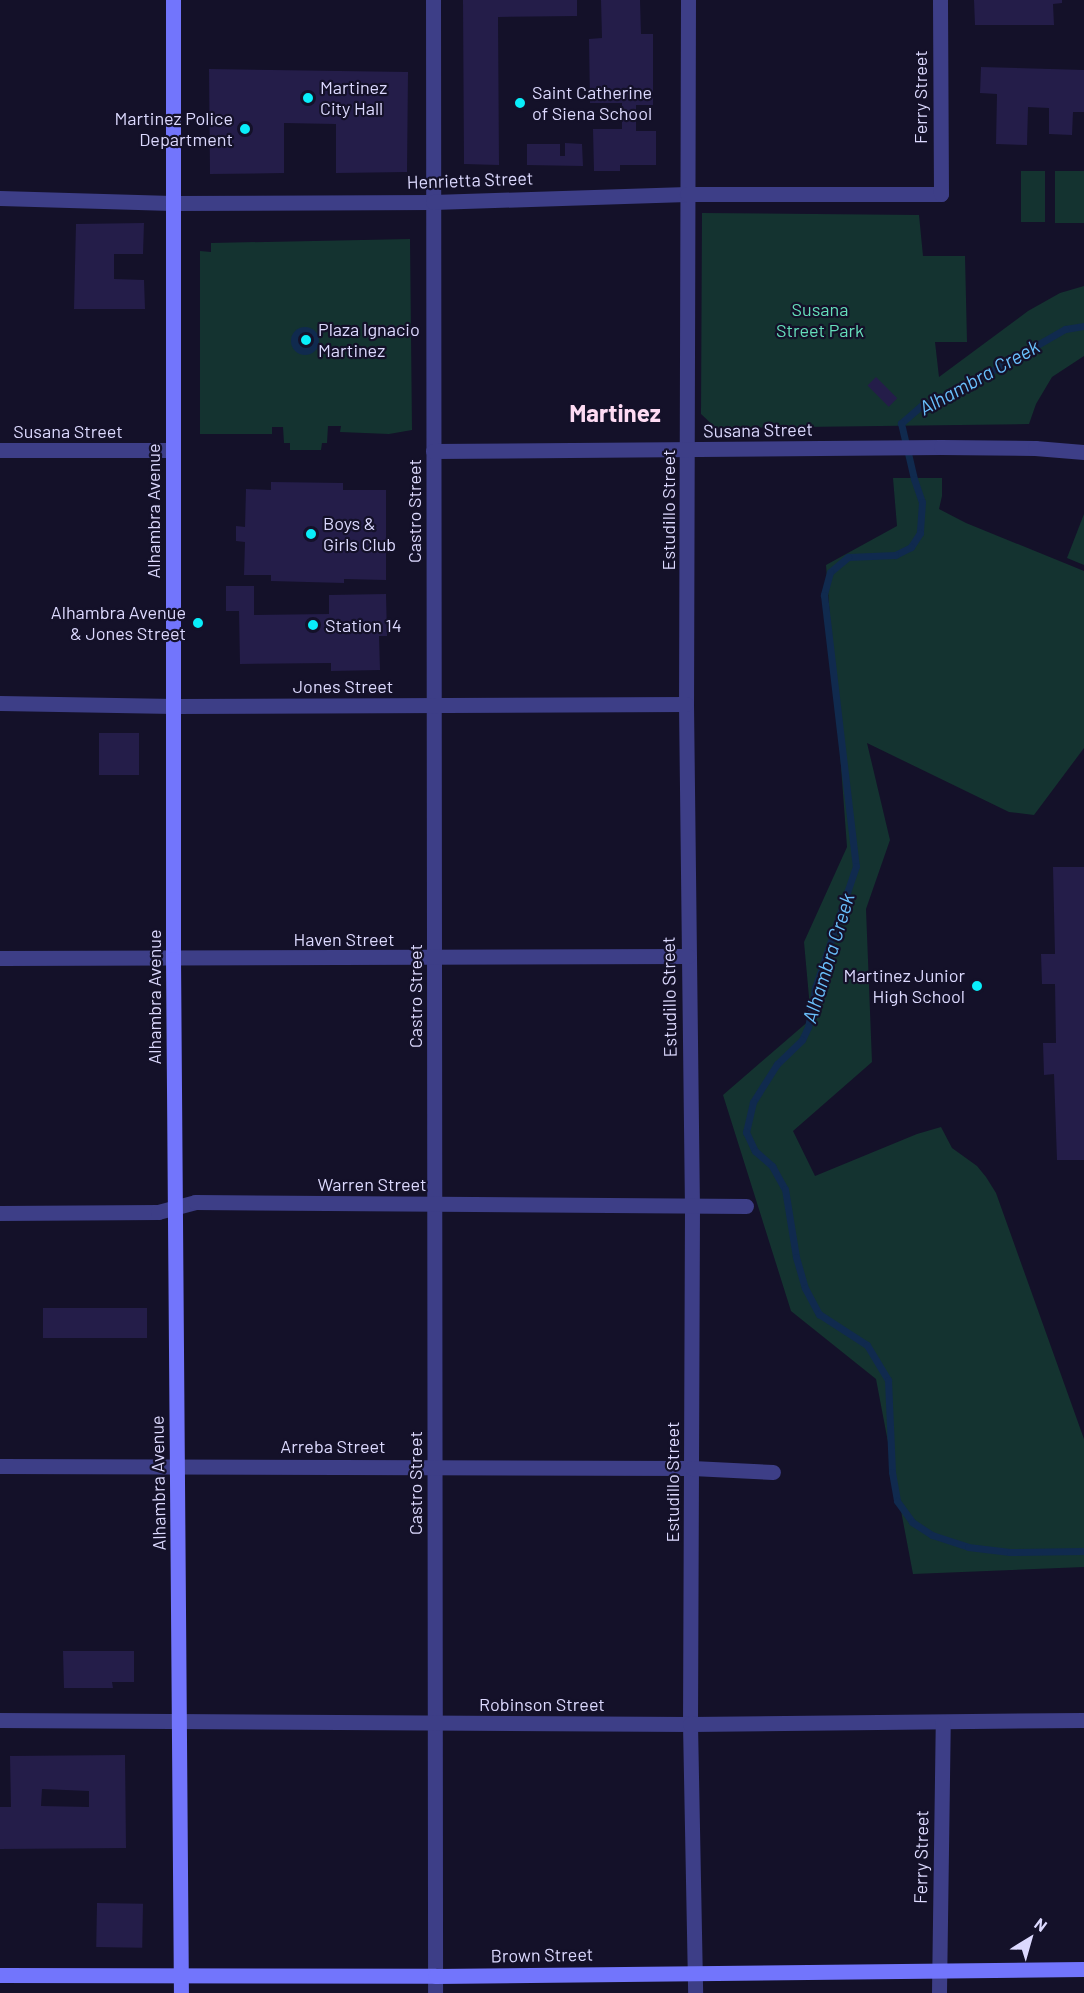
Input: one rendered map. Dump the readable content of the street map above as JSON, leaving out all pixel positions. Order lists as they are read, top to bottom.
{
  "streets": {
    "main road": ["Alhambra Avenue", "Brown Street"],
    "street": [
      "Ferry Street",
      "Henrietta Street",
      "Susana Street",
      "Estudillo Street",
      "Castro Street",
      "Jones Street",
      "Haven Street",
      "Warren Street",
      "Arreba Street",
      "Robinson Street"
    ]
  },
  "crossings": [
    ["Ferry Street", "Henrietta Street"],
    ["Ferry Street", "Robinson Street"],
    ["Ferry Street", "Brown Street"],
    ["Henrietta Street", "Estudillo Street"],
    ["Henrietta Street", "Alhambra Avenue"],
    ["Henrietta Street", "Castro Street"],
    ["Susana Street", "Estudillo Street"],
    ["Susana Street", "Alhambra Avenue"],
    ["Susana Street", "Castro Street"],
    ["Estudillo Street", "Jones Street"],
    ["Estudillo Street", "Haven Street"],
    ["Estudillo Street", "Warren Street"],
    ["Estudillo Street", "Arreba Street"],
    ["Estudillo Street", "Robinson Street"],
    ["Estudillo Street", "Brown Street"],
    ["Alhambra Avenue", "Jones Street"],
    ["Alhambra Avenue", "Haven Street"],
    ["Alhambra Avenue", "Warren Street"],
    ["Alhambra Avenue", "Arreba Street"],
    ["Alhambra Avenue", "Robinson Street"],
    ["Alhambra Avenue", "Brown Street"],
    ["Castro Street", "Jones Street"],
    ["Castro Street", "Haven Street"],
    ["Castro Street", "Warren Street"],
    ["Castro Street", "Arreba Street"],
    ["Castro Street", "Robinson Street"],
    ["Castro Street", "Brown Street"]
  ],
  "districts": ["Martinez"],
  "water": ["Alhambra Creek"],
  "parks": ["Susana Street Park"],
  "places": [
    "Martinez City Hall",
    "Saint Catherine of Siena School",
    "Martinez Police Department",
    "Plaza Ignacio Martinez",
    "Boys & Girls Club",
    "Alhambra Avenue & Jones Street",
    "Station 14",
    "Martinez Junior High School"
  ],
  "north": "top right"
}
